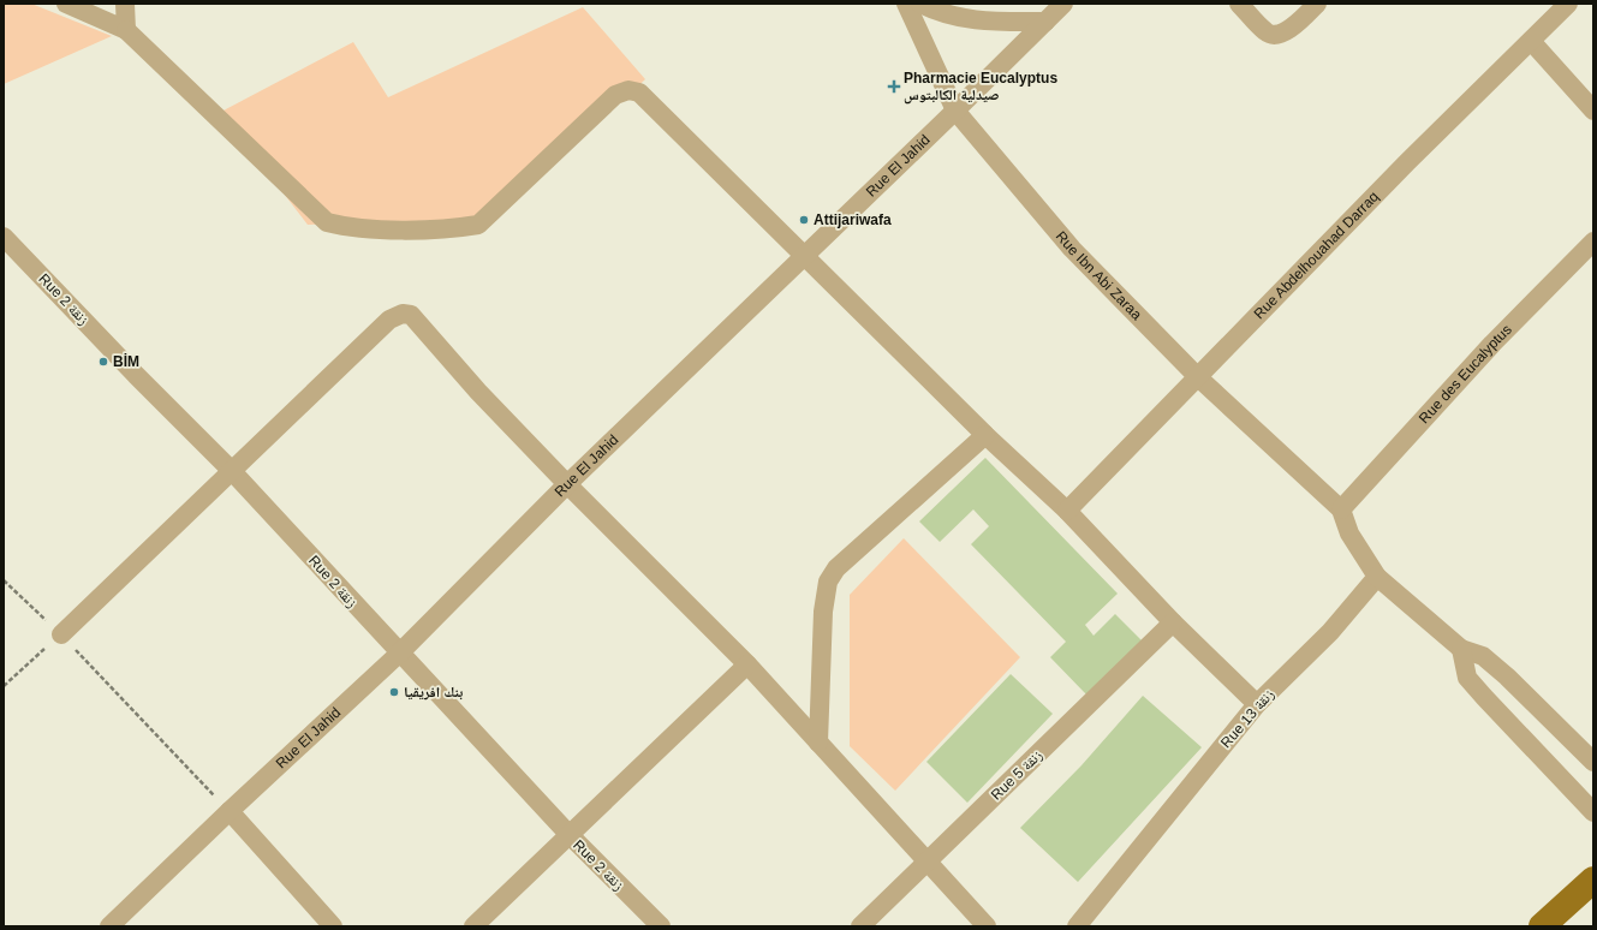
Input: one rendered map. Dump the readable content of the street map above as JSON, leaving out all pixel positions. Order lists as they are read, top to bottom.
{
  "streets": {
    "street": [
      "Rue El Jahid",
      "Rue Abdelhouahad Darraq",
      "Rue Ibn Abi Zaraa",
      "Rue 2 زنقة",
      "Rue des Eucalyptus",
      "Rue 13 زنقة",
      "Rue 5 زنقة"
    ]
  },
  "crossings": [
    ["Rue El Jahid", "Rue Ibn Abi Zaraa"],
    ["Rue El Jahid", "Rue 2 زنقة"],
    ["Rue Abdelhouahad Darraq", "Rue Ibn Abi Zaraa"],
    ["Rue Ibn Abi Zaraa", "Rue des Eucalyptus"]
  ],
  "places": {
    "health": ["Pharmacie Eucalyptus صيدلية الكالبتوس"],
    "other": ["Attijariwafa", "BİM", "بنك افريقيا"]
  }
}
